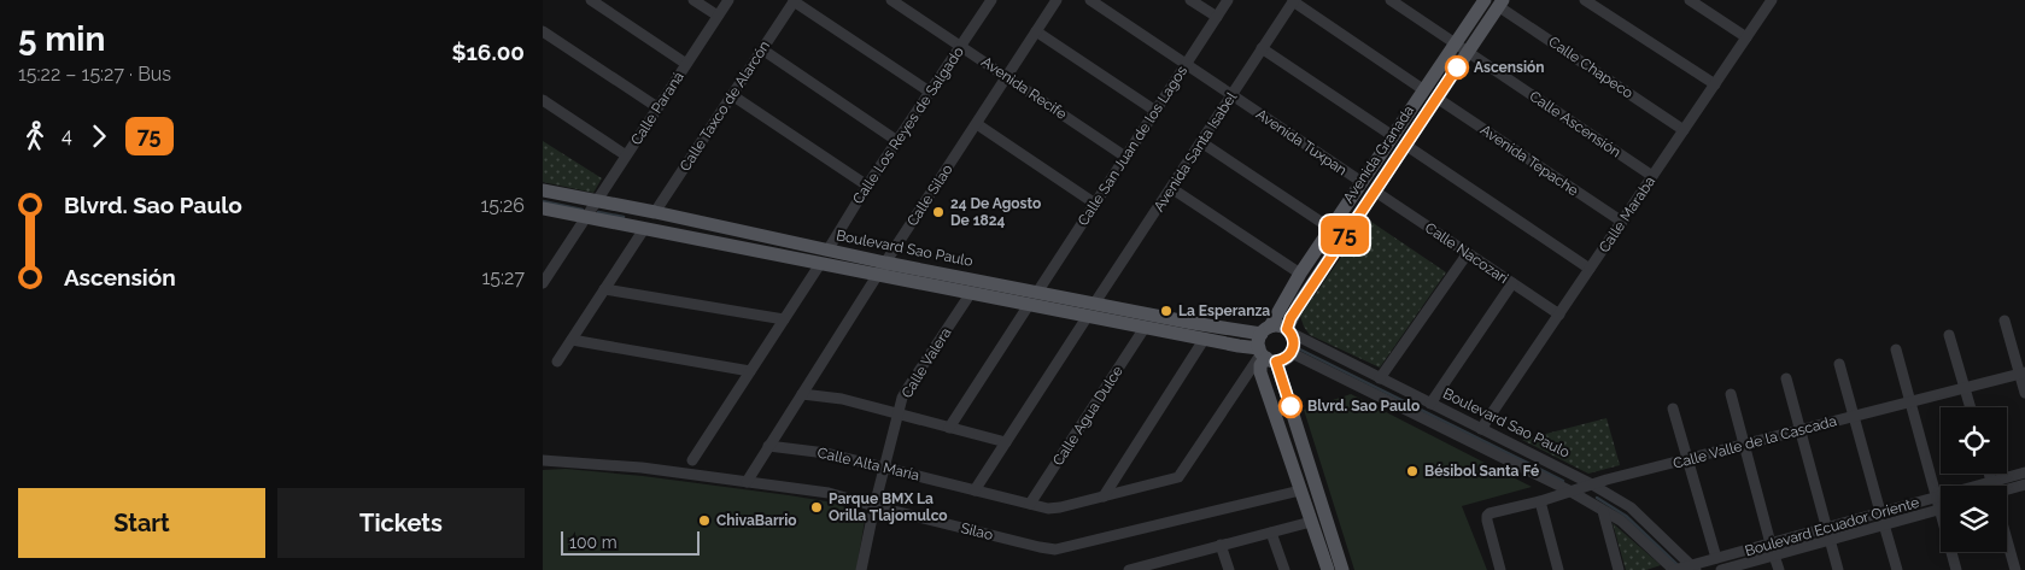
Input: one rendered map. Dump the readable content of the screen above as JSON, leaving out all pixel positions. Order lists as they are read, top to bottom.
{
  "streets": {
    "main road": ["Avenida Granada", "Boulevard Sao Paulo"],
    "street": [
      "Calle Chapeco",
      "Avenida Recife",
      "Calle Taxco de Alarcón",
      "Calle Paraná",
      "Calle Ascensión",
      "Calle Los Reyes de Salgado",
      "Avenida Tuxpan",
      "Calle San Juan de los Lagos",
      "Avenida Santa Isabel",
      "Avenida Tepache",
      "Calle Silao",
      "Calle Maraba",
      "Calle Nacozari",
      "Calle Valera",
      "Calle Agua Dulce",
      "Calle Valle de la Cascada",
      "Calle Alta María",
      "Boulevard Ecuador Oriente",
      "Silao"
    ]
  },
  "crossings": [
    ["Calle Chapeco", "Avenida Granada"],
    ["Calle Chapeco", "Calle Maraba"],
    ["Avenida Recife", "Calle Los Reyes de Salgado"],
    ["Avenida Recife", "Calle San Juan de los Lagos"],
    ["Avenida Recife", "Calle Silao"],
    ["Calle Taxco de Alarcón", "Boulevard Sao Paulo"],
    ["Calle Paraná", "Boulevard Sao Paulo"],
    ["Calle Ascensión", "Avenida Granada"],
    ["Calle Ascensión", "Calle Maraba"],
    ["Calle Los Reyes de Salgado", "Boulevard Sao Paulo"],
    ["Avenida Tuxpan", "Calle San Juan de los Lagos"],
    ["Avenida Tuxpan", "Avenida Santa Isabel"],
    ["Avenida Tuxpan", "Avenida Granada"],
    ["Calle San Juan de los Lagos", "Boulevard Sao Paulo"],
    ["Avenida Santa Isabel", "Boulevard Sao Paulo"],
    ["Avenida Granada", "Avenida Tepache"],
    ["Avenida Granada", "Boulevard Sao Paulo"],
    ["Avenida Granada", "Calle Nacozari"],
    ["Avenida Granada", "Calle Alta María"],
    ["Avenida Tepache", "Calle Maraba"],
    ["Calle Silao", "Boulevard Sao Paulo"],
    ["Calle Silao", "Calle Alta María"],
    ["Calle Silao", "Silao"],
    ["Calle Maraba", "Boulevard Sao Paulo"],
    ["Calle Maraba", "Calle Nacozari"],
    ["Boulevard Sao Paulo", "Calle Valera"],
    ["Boulevard Sao Paulo", "Calle Agua Dulce"],
    ["Boulevard Sao Paulo", "Calle Valle de la Cascada"],
    ["Boulevard Sao Paulo", "Calle Alta María"],
    ["Boulevard Sao Paulo", "Boulevard Ecuador Oriente"],
    ["Calle Valera", "Calle Alta María"],
    ["Calle Valera", "Silao"],
    ["Calle Agua Dulce", "Calle Alta María"]
  ],
  "places": [
    "Ascensión",
    "24 De Agosto De 1824",
    "La Esperanza",
    "Blvrd. Sao Paulo",
    "Bésibol Santa Fé",
    "Parque BMX La Orilla Tlajomulco",
    "ChivaBarrio"
  ],
  "lines": ["bus line 75"],
  "scale_bar": "100 m",
  "page": {
    "heading": ["5 min", "15:22 – 15:27 · Bus", "$16.00"],
    "on_map": "75",
    "legs": ["4", "75"],
    "list": [
      {
        "name": "Blvrd. Sao Paulo",
        "value": "15:26"
      },
      {
        "name": "Ascensión",
        "value": "15:27"
      }
    ],
    "buttons": ["Start", "Tickets"],
    "scale": "100 m"
  }
}
